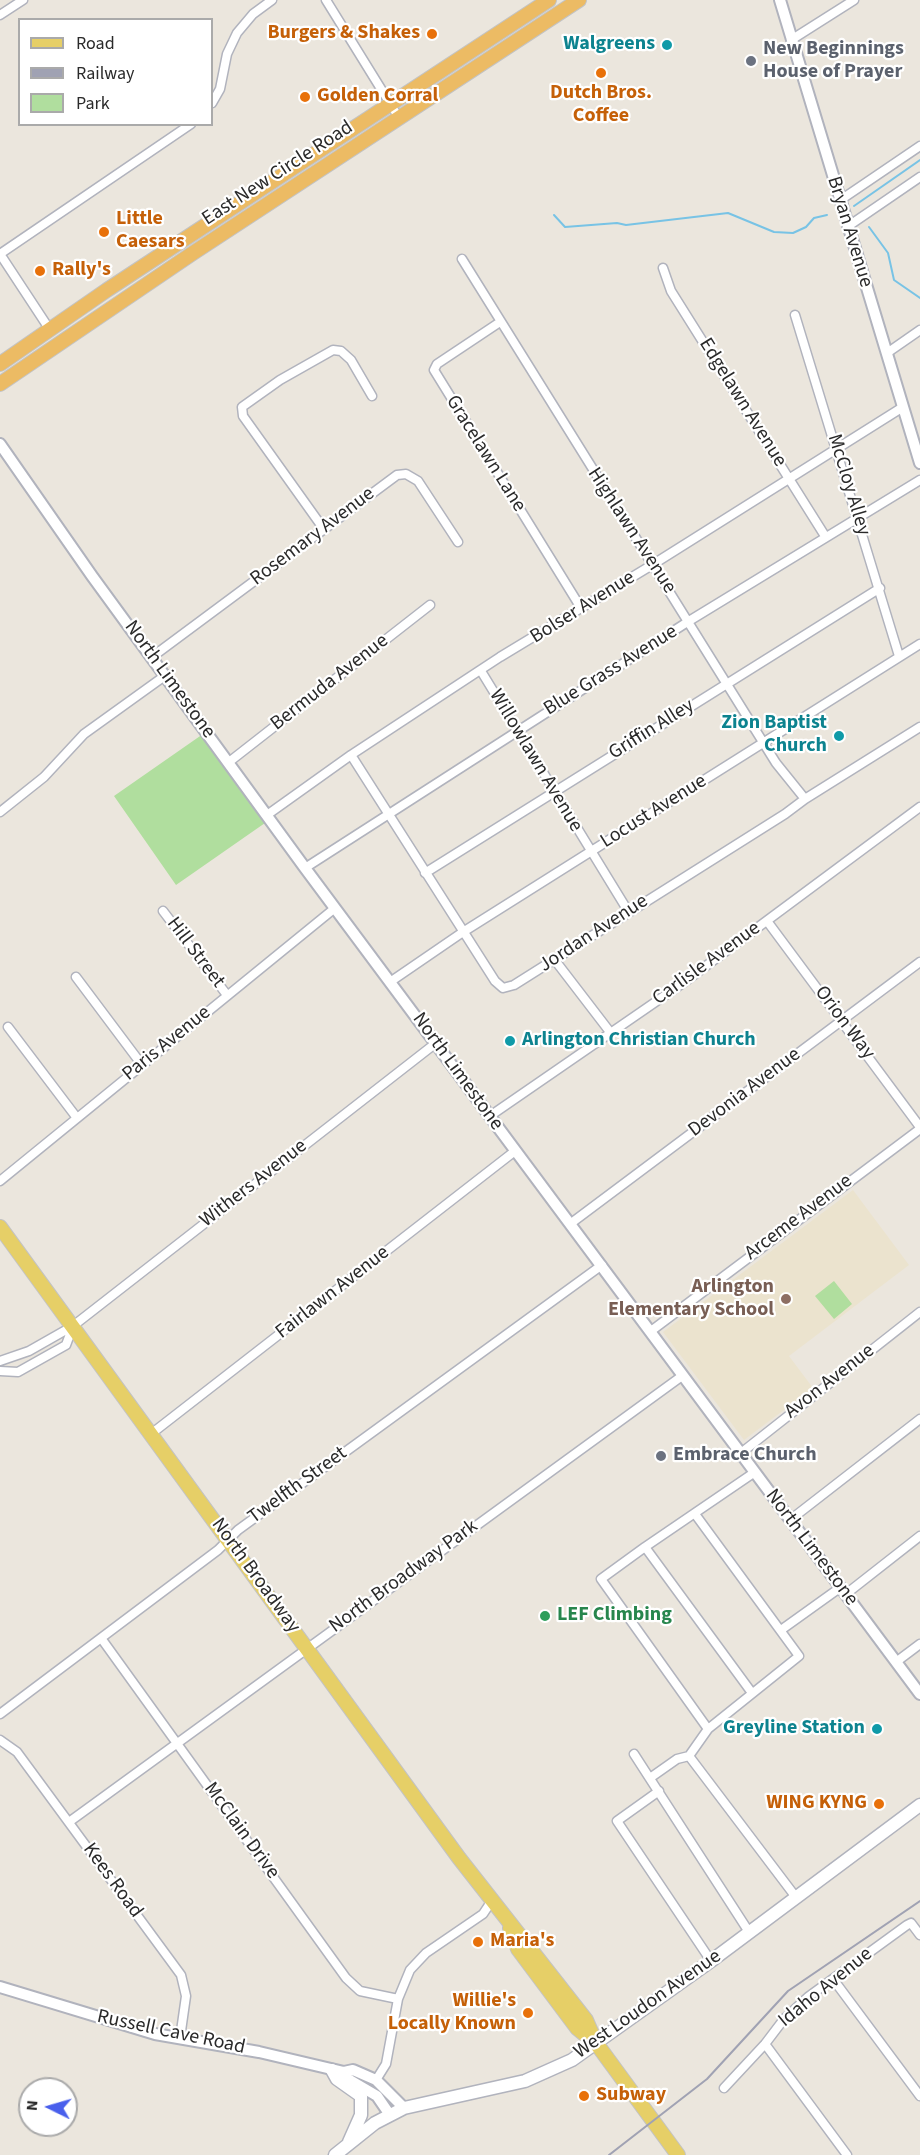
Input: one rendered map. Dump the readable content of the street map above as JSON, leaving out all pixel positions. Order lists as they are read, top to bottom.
{
  "streets": {
    "highway": ["East New Circle Road"],
    "main road": ["North Broadway", "West Loudon Avenue"],
    "street": [
      "Bryan Avenue",
      "Edgelawn Avenue",
      "Gracelawn Lane",
      "McCloy Alley",
      "Highlawn Avenue",
      "Rosemary Avenue",
      "Bolser Avenue",
      "Blue Grass Avenue",
      "North Limestone",
      "Bermuda Avenue",
      "Griffin Alley",
      "Willowlawn Avenue",
      "Locust Avenue",
      "Jordan Avenue",
      "Hill Street",
      "Carlisle Avenue",
      "Orion Way",
      "Paris Avenue",
      "Devonia Avenue",
      "Withers Avenue",
      "Arceme Avenue",
      "Fairlawn Avenue",
      "Avon Avenue",
      "Twelfth Street",
      "North Broadway Park",
      "McClain Drive",
      "Kees Road",
      "Idaho Avenue",
      "Russell Cave Road"
    ]
  },
  "crossings": [
    ["Bryan Avenue", "Bolser Avenue"],
    ["Edgelawn Avenue", "Bolser Avenue"],
    ["Edgelawn Avenue", "Blue Grass Avenue"],
    ["Gracelawn Lane", "Highlawn Avenue"],
    ["Gracelawn Lane", "Bolser Avenue"],
    ["McCloy Alley", "Bolser Avenue"],
    ["McCloy Alley", "Blue Grass Avenue"],
    ["McCloy Alley", "Griffin Alley"],
    ["McCloy Alley", "Locust Avenue"],
    ["Highlawn Avenue", "Bolser Avenue"],
    ["Highlawn Avenue", "Blue Grass Avenue"],
    ["Highlawn Avenue", "Griffin Alley"],
    ["Highlawn Avenue", "Locust Avenue"],
    ["Highlawn Avenue", "Jordan Avenue"],
    ["Rosemary Avenue", "North Limestone"],
    ["Bolser Avenue", "North Limestone"],
    ["Bolser Avenue", "Willowlawn Avenue"],
    ["Bolser Avenue", "Jordan Avenue"],
    ["Blue Grass Avenue", "North Limestone"],
    ["Blue Grass Avenue", "Willowlawn Avenue"],
    ["Blue Grass Avenue", "Jordan Avenue"],
    ["North Limestone", "Bermuda Avenue"],
    ["North Limestone", "Locust Avenue"],
    ["North Limestone", "Carlisle Avenue"],
    ["North Limestone", "Paris Avenue"],
    ["North Limestone", "Devonia Avenue"],
    ["North Limestone", "Withers Avenue"],
    ["North Limestone", "Arceme Avenue"],
    ["North Limestone", "Fairlawn Avenue"],
    ["North Limestone", "Avon Avenue"],
    ["North Limestone", "Twelfth Street"],
    ["North Limestone", "North Broadway Park"],
    ["Griffin Alley", "Willowlawn Avenue"],
    ["Griffin Alley", "Jordan Avenue"],
    ["Willowlawn Avenue", "Locust Avenue"],
    ["Willowlawn Avenue", "Jordan Avenue"],
    ["Locust Avenue", "Jordan Avenue"],
    ["Hill Street", "Paris Avenue"],
    ["Carlisle Avenue", "Orion Way"],
    ["Orion Way", "Devonia Avenue"],
    ["Orion Way", "Arceme Avenue"],
    ["Withers Avenue", "North Broadway"],
    ["Fairlawn Avenue", "North Broadway"],
    ["Twelfth Street", "North Broadway"],
    ["Twelfth Street", "McClain Drive"],
    ["North Broadway", "North Broadway Park"],
    ["North Broadway", "West Loudon Avenue"],
    ["North Broadway Park", "McClain Drive"],
    ["North Broadway Park", "Kees Road"],
    ["Kees Road", "Russell Cave Road"],
    ["West Loudon Avenue", "Russell Cave Road"]
  ],
  "places": [
    "Burgers & Shakes",
    "Walgreens",
    "New Beginnings House of Prayer",
    "Dutch Bros. Coffee",
    "Golden Corral",
    "Little Caesars",
    "Rally's",
    "Zion Baptist Church",
    "Arlington Christian Church",
    "Arlington Elementary School",
    "Embrace Church",
    "LEF Climbing",
    "Greyline Station",
    "WING KYNG",
    "Maria's",
    "Willie's Locally Known",
    "Subway"
  ],
  "legend": ["Road", "Railway", "Park"],
  "north": "left"
}
